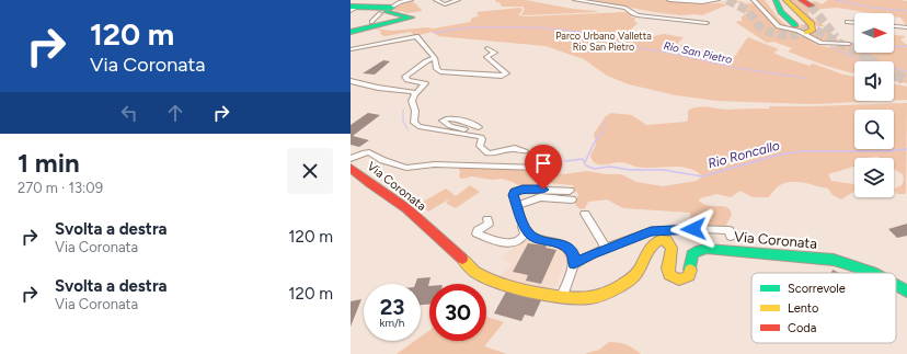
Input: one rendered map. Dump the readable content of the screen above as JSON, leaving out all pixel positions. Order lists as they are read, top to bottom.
{
  "streets": {
    "main road": ["Via Coronata"]
  },
  "water": ["Rio San Pietro", "Rio Roncallo"],
  "parks": ["Parco Urbano Valletta Rio San Pietro"],
  "legend": ["Scorrevole", "Lento", "Coda"],
  "north": "right",
  "page": {
    "turn": ["120 m", "Via Coronata"],
    "heading": ["1 min", "270 m · 13:09"],
    "list": [
      {
        "name": "Svolta a destra",
        "note": "Via Coronata",
        "value": "120 m"
      },
      {
        "name": "Svolta a destra",
        "note": "Via Coronata",
        "value": "120 m"
      }
    ],
    "speed": "23 km/h",
    "limit": "30"
  }
}
